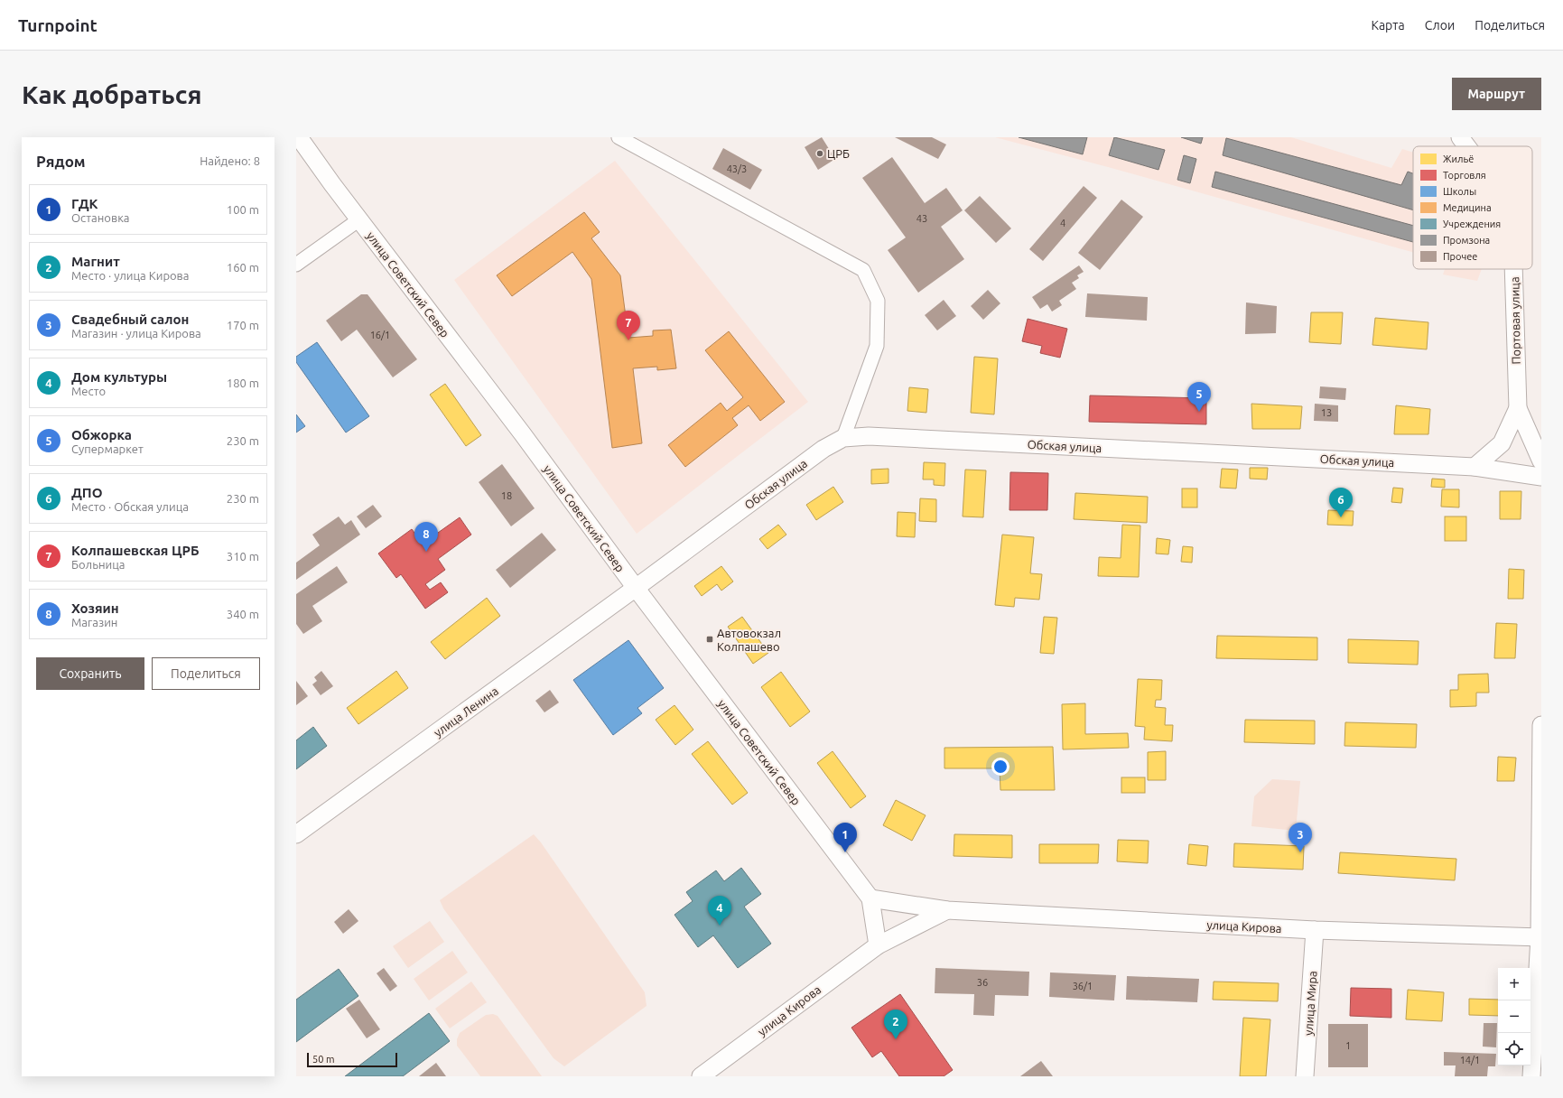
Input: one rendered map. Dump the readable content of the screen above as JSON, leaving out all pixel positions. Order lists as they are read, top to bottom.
{
  "streets": {
    "street": [
      "улица Советский Север",
      "Портовая улица",
      "Обская улица",
      "улица Ленина",
      "улица Кирова",
      "улица Мира"
    ]
  },
  "crossings": [
    ["улица Советский Север", "Обская улица"],
    ["улица Советский Север", "улица Ленина"],
    ["улица Советский Север", "улица Кирова"],
    ["Обская улица", "улица Ленина"],
    ["улица Кирова", "улица Мира"]
  ],
  "places": {
    "other": ["ЦРБ"],
    "transit": ["Автовокзал Колпашево"]
  },
  "house_numbers": [
    "43/3",
    "43",
    "4",
    "16/1",
    "13",
    "18",
    "36",
    "36/1",
    "1",
    "14/1"
  ],
  "legend": [
    "Жильё",
    "Торговля",
    "Школы",
    "Медицина",
    "Учреждения",
    "Промзона",
    "Прочее"
  ],
  "scale_bar": "50 m",
  "page": {
    "header": "Turnpoint",
    "nav": ["Карта", "Слои", "Поделиться"],
    "buttons": [
      "Маршрут",
      ["Сохранить", "Поделиться"]
    ],
    "title": "Как добраться",
    "heading": ["Рядом", "Найдено: 8"],
    "list": [
      {
        "mark": "1",
        "name": "ГДК",
        "note": "Остановка",
        "value": "100 m"
      },
      {
        "mark": "2",
        "name": "Магнит",
        "note": "Место · улица Кирова",
        "value": "160 m"
      },
      {
        "mark": "3",
        "name": "Свадебный салон",
        "note": "Магазин · улица Кирова",
        "value": "170 m"
      },
      {
        "mark": "4",
        "name": "Дом культуры",
        "note": "Место",
        "value": "180 m"
      },
      {
        "mark": "5",
        "name": "Обжорка",
        "note": "Супермаркет",
        "value": "230 m"
      },
      {
        "mark": "6",
        "name": "ДПО",
        "note": "Место · Обская улица",
        "value": "230 m"
      },
      {
        "mark": "7",
        "name": "Колпашевская ЦРБ",
        "note": "Больница",
        "value": "310 m"
      },
      {
        "mark": "8",
        "name": "Хозяин",
        "note": "Магазин",
        "value": "340 m"
      }
    ],
    "pins": [
      "7",
      "5",
      "6",
      "8",
      "1",
      "3",
      "4",
      "2"
    ],
    "map_buttons": ["+", "−"],
    "scale": "50 m"
  }
}
